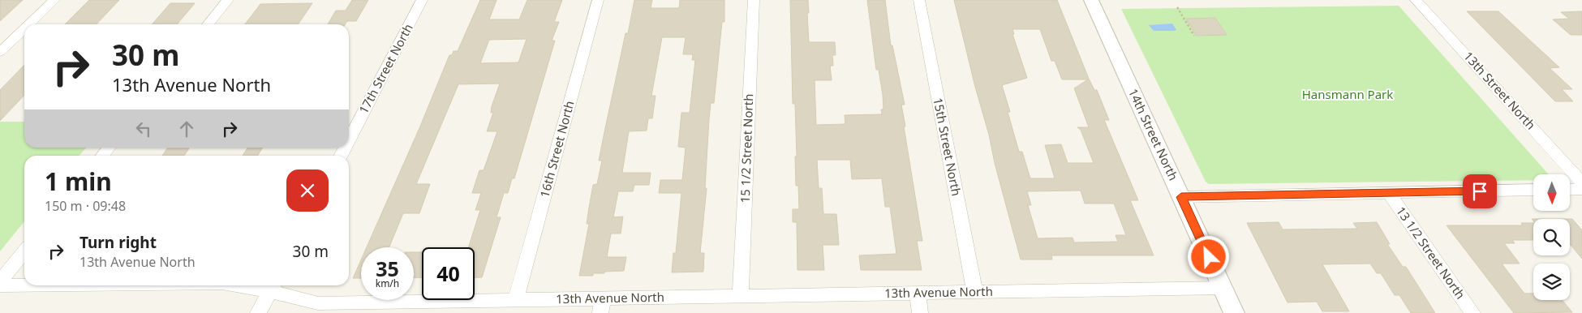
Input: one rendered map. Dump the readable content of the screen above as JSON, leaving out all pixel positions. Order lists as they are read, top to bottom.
{
  "streets": {
    "street": [
      "17th Street North",
      "13th Street North",
      "14th Street North",
      "15th Street North",
      "15 1/2 Street North",
      "16th Street North",
      "13 1/2 Street North",
      "13th Avenue North"
    ]
  },
  "crossings": [
    ["14th Street North", "13th Avenue North"],
    ["15th Street North", "13th Avenue North"],
    ["15 1/2 Street North", "13th Avenue North"],
    ["16th Street North", "13th Avenue North"]
  ],
  "parks": ["Hansmann Park"],
  "north": "bottom",
  "page": {
    "turn": ["30 m", "13th Avenue North"],
    "heading": ["1 min", "150 m · 09:48"],
    "list": [
      {
        "name": "Turn right",
        "note": "13th Avenue North",
        "value": "30 m"
      }
    ],
    "speed": "35 km/h",
    "limit": "40"
  }
}
